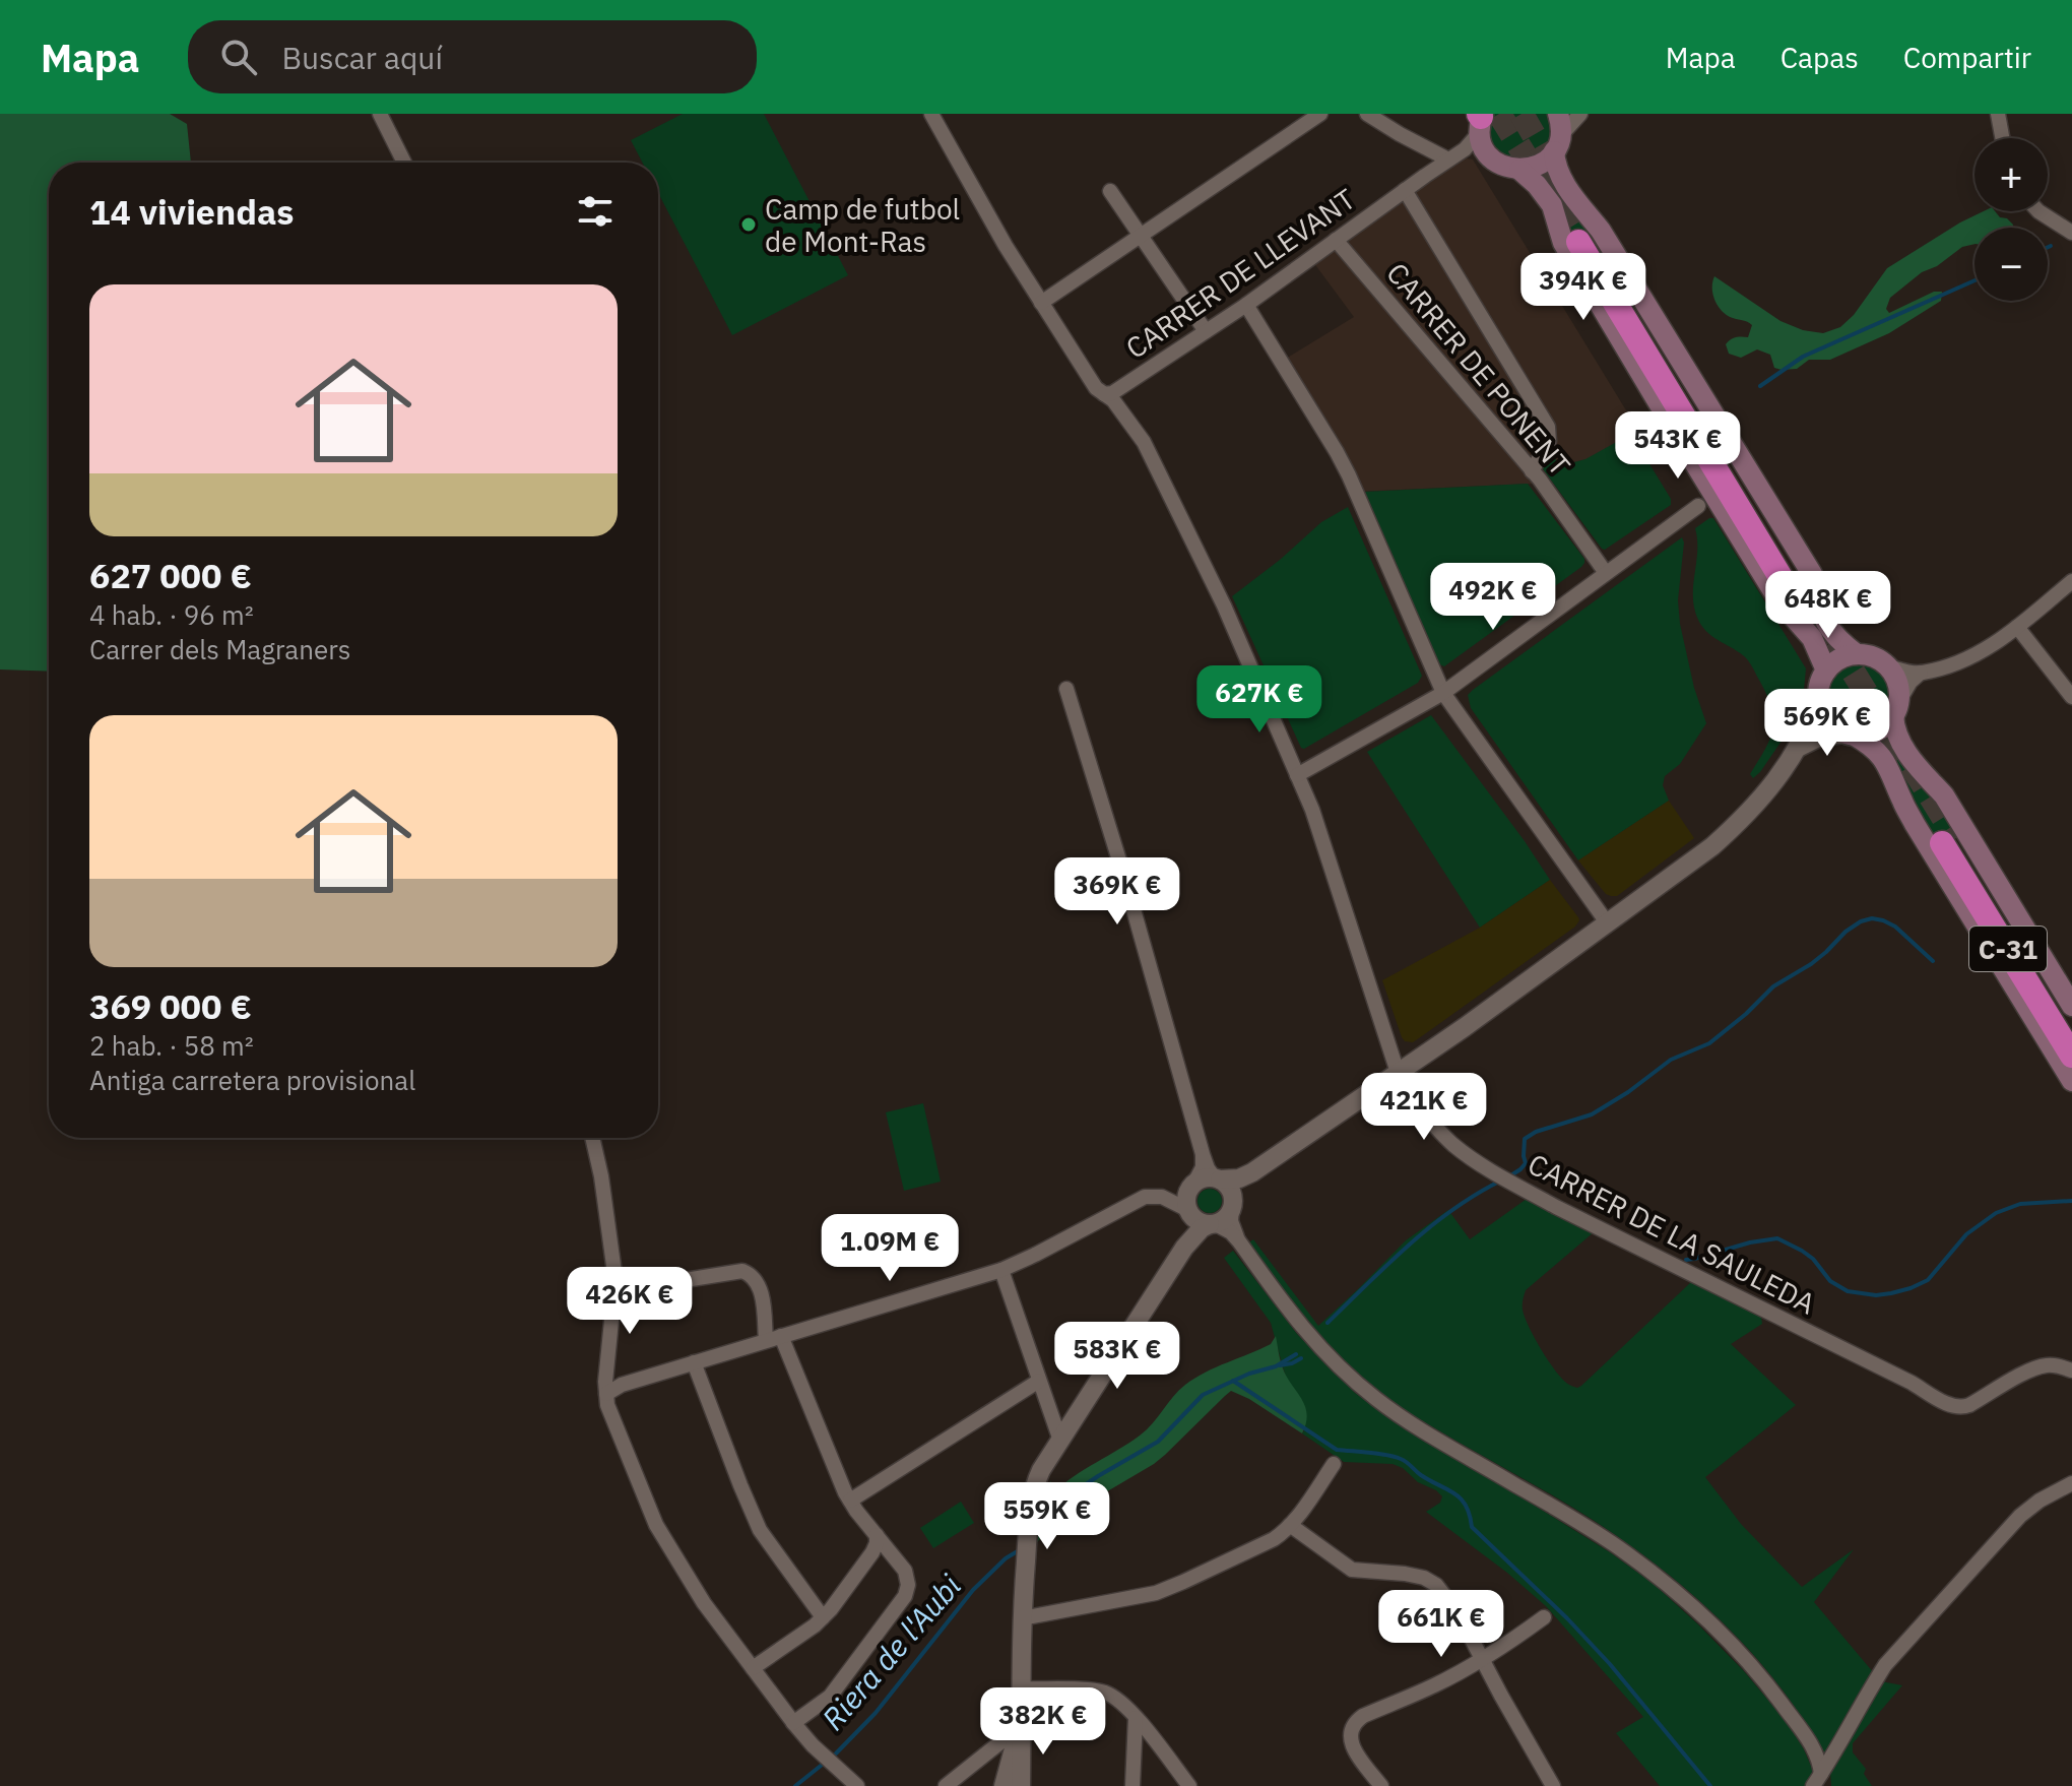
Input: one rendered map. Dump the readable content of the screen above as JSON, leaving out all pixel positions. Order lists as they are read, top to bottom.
{
  "streets": {
    "highway": ["C-31"],
    "street": ["CARRER DE LLEVANT", "CARRER DE PONENT", "CARRER DE LA SAULEDA"]
  },
  "crossings": [
    ["CARRER DE LLEVANT", "CARRER DE PONENT"],
    ["CARRER DE LLEVANT", "CARRER DE LA SAULEDA"]
  ],
  "water": ["Riera de l'Aubi"],
  "places": ["Camp de futbol de Mont-Ras"],
  "page": {
    "header": "Mapa",
    "search": "Buscar aquí",
    "nav": ["Mapa", "Capas", "Compartir"],
    "map_buttons": ["+", "−"],
    "heading": "14 viviendas",
    "price": [
      "394K €",
      "543K €",
      "492K €",
      "648K €",
      "627K €",
      "569K €",
      "369K €",
      "421K €",
      "1.09M €",
      "426K €",
      "583K €",
      "559K €",
      "661K €",
      "382K €"
    ],
    "list": [
      {
        "name": "627 000 €",
        "note": "4 hab. · 96 m² · Carrer dels Magraners"
      },
      {
        "name": "369 000 €",
        "note": "2 hab. · 58 m² · Antiga carretera provisional"
      }
    ]
  }
}
